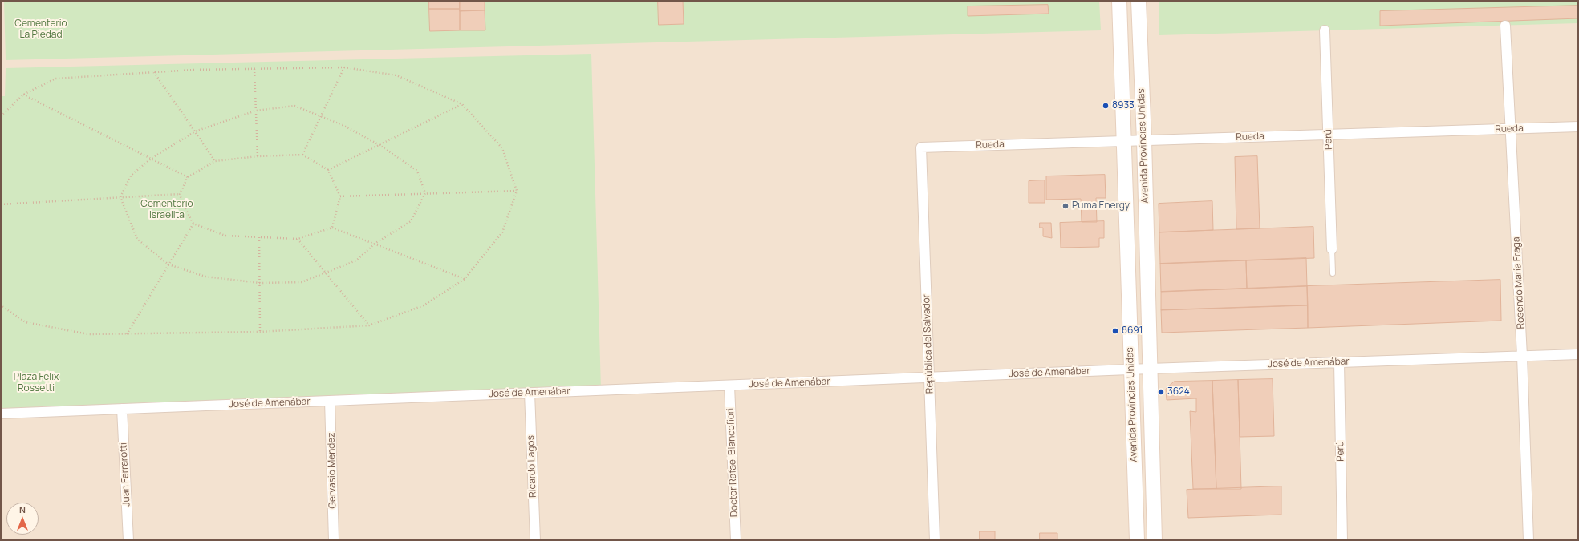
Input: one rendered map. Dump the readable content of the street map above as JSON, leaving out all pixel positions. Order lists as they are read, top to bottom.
{
  "streets": {
    "main road": ["Avenida Provincias Unidas"],
    "street": [
      "Rueda",
      "Perú",
      "Rosendo María Fraga",
      "República del Salvador",
      "José de Amenábar",
      "Doctor Rafael Biancofiori",
      "Ricardo Lagos",
      "Gervasio Mendez",
      "Juan Ferrarotti"
    ]
  },
  "crossings": [
    ["Rueda", "Perú"],
    ["Rueda", "Avenida Provincias Unidas"],
    ["Rueda", "Rosendo María Fraga"],
    ["Rueda", "República del Salvador"],
    ["Perú", "José de Amenábar"],
    ["Avenida Provincias Unidas", "José de Amenábar"],
    ["Rosendo María Fraga", "José de Amenábar"],
    ["República del Salvador", "José de Amenábar"],
    ["José de Amenábar", "Doctor Rafael Biancofiori"],
    ["José de Amenábar", "Ricardo Lagos"],
    ["José de Amenábar", "Gervasio Mendez"],
    ["José de Amenábar", "Juan Ferrarotti"]
  ],
  "parks": ["Cementerio La Piedad", "Cementerio Israelita", "Plaza Félix Rossetti"],
  "places": [
    "8933",
    "Puma Energy",
    "8691",
    "3624"
  ],
  "north": "top"
}
